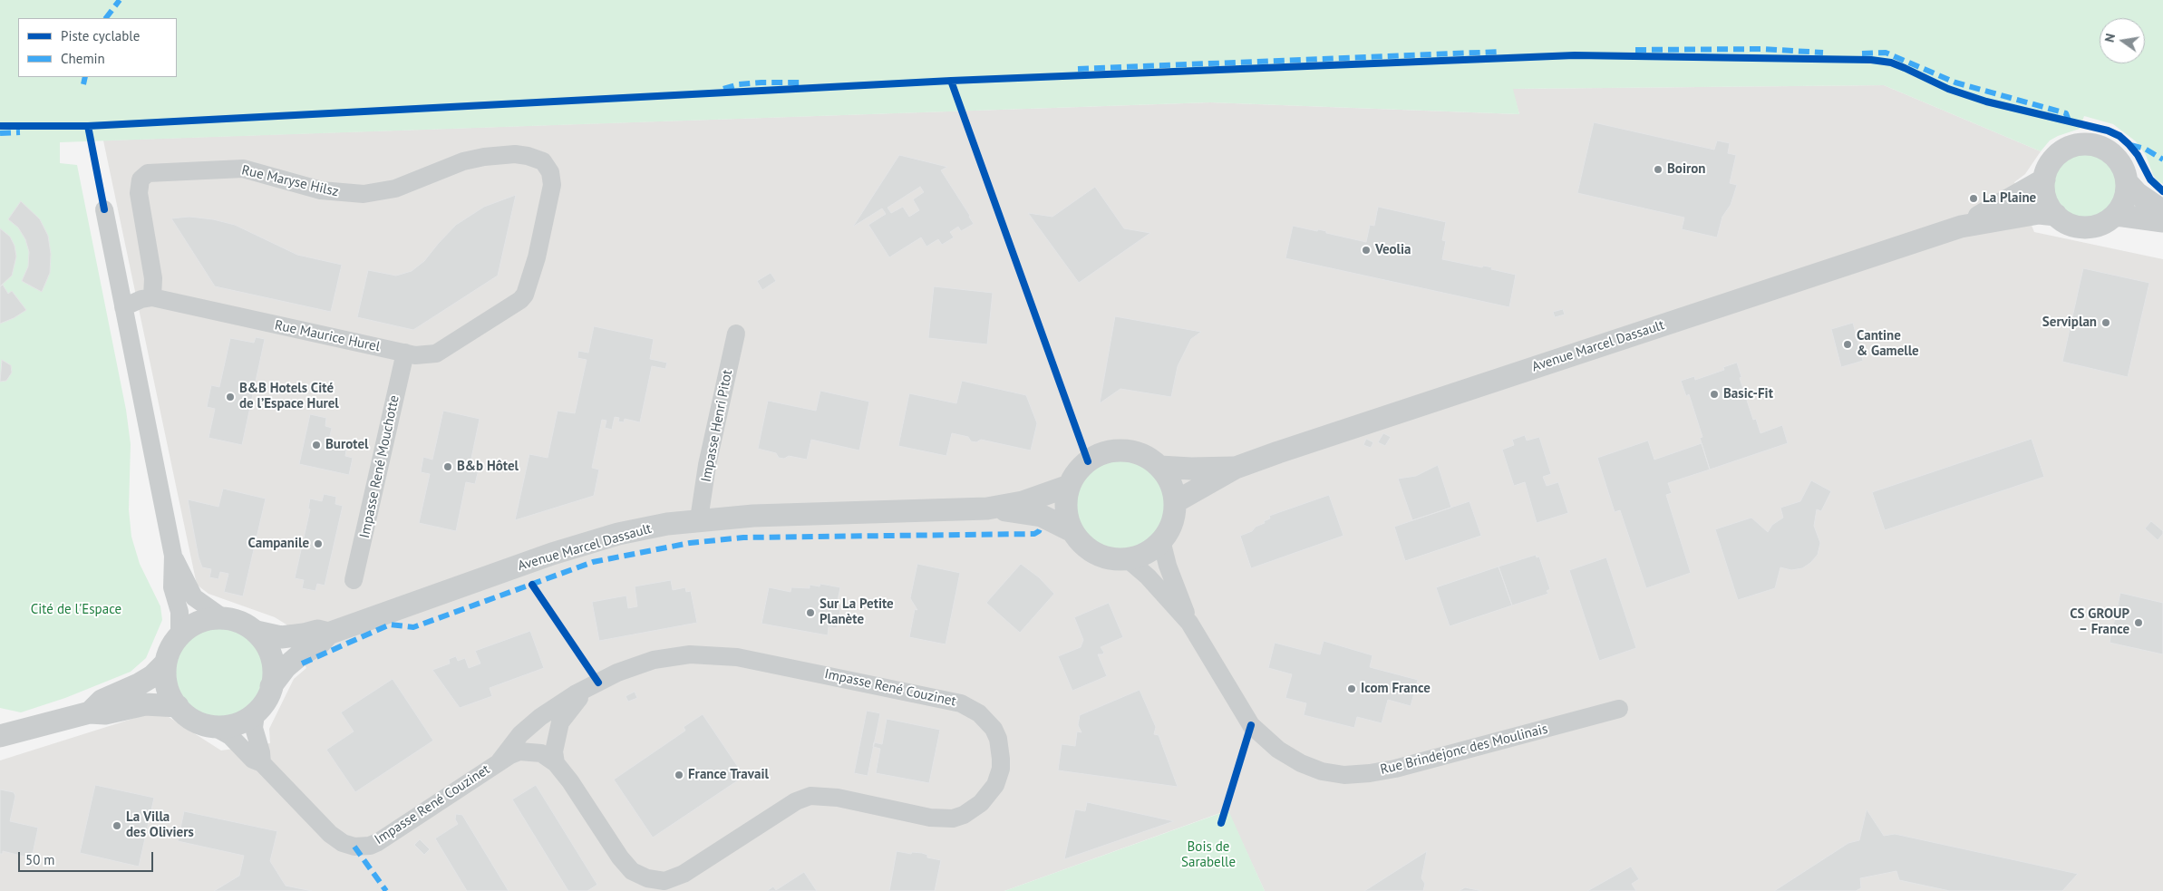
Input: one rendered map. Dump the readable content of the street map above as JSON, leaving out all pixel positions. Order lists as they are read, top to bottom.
{
  "streets": {
    "street": [
      "Rue Maryse Hilsz",
      "Rue Maurice Hurel",
      "Avenue Marcel Dassault",
      "Impasse Henri Pitot",
      "Impasse René Mouchotte",
      "Impasse René Couzinet",
      "Rue Brindejonc des Moulinais"
    ]
  },
  "crossings": [
    ["Rue Maryse Hilsz", "Rue Maurice Hurel"],
    ["Rue Maurice Hurel", "Impasse René Mouchotte"],
    ["Avenue Marcel Dassault", "Impasse Henri Pitot"],
    ["Avenue Marcel Dassault", "Impasse René Couzinet"],
    ["Avenue Marcel Dassault", "Rue Brindejonc des Moulinais"]
  ],
  "parks": ["Cité de l'Espace", "Bois de Sarabelle"],
  "places": [
    "Boiron",
    "La Plaine",
    "Veolia",
    "Serviplan",
    "Cantine & Gamelle",
    "Basic-Fit",
    "B&B Hotels Cité de l’Espace Hurel",
    "Burotel",
    "B&b Hôtel",
    "Campanile",
    "Sur La Petite Planète",
    "CS GROUP – France",
    "Icom France",
    "France Travail",
    "La Villa des Oliviers"
  ],
  "legend": ["Piste cyclable", "Chemin"],
  "scale_bar": "50 m",
  "north": "left"
}
